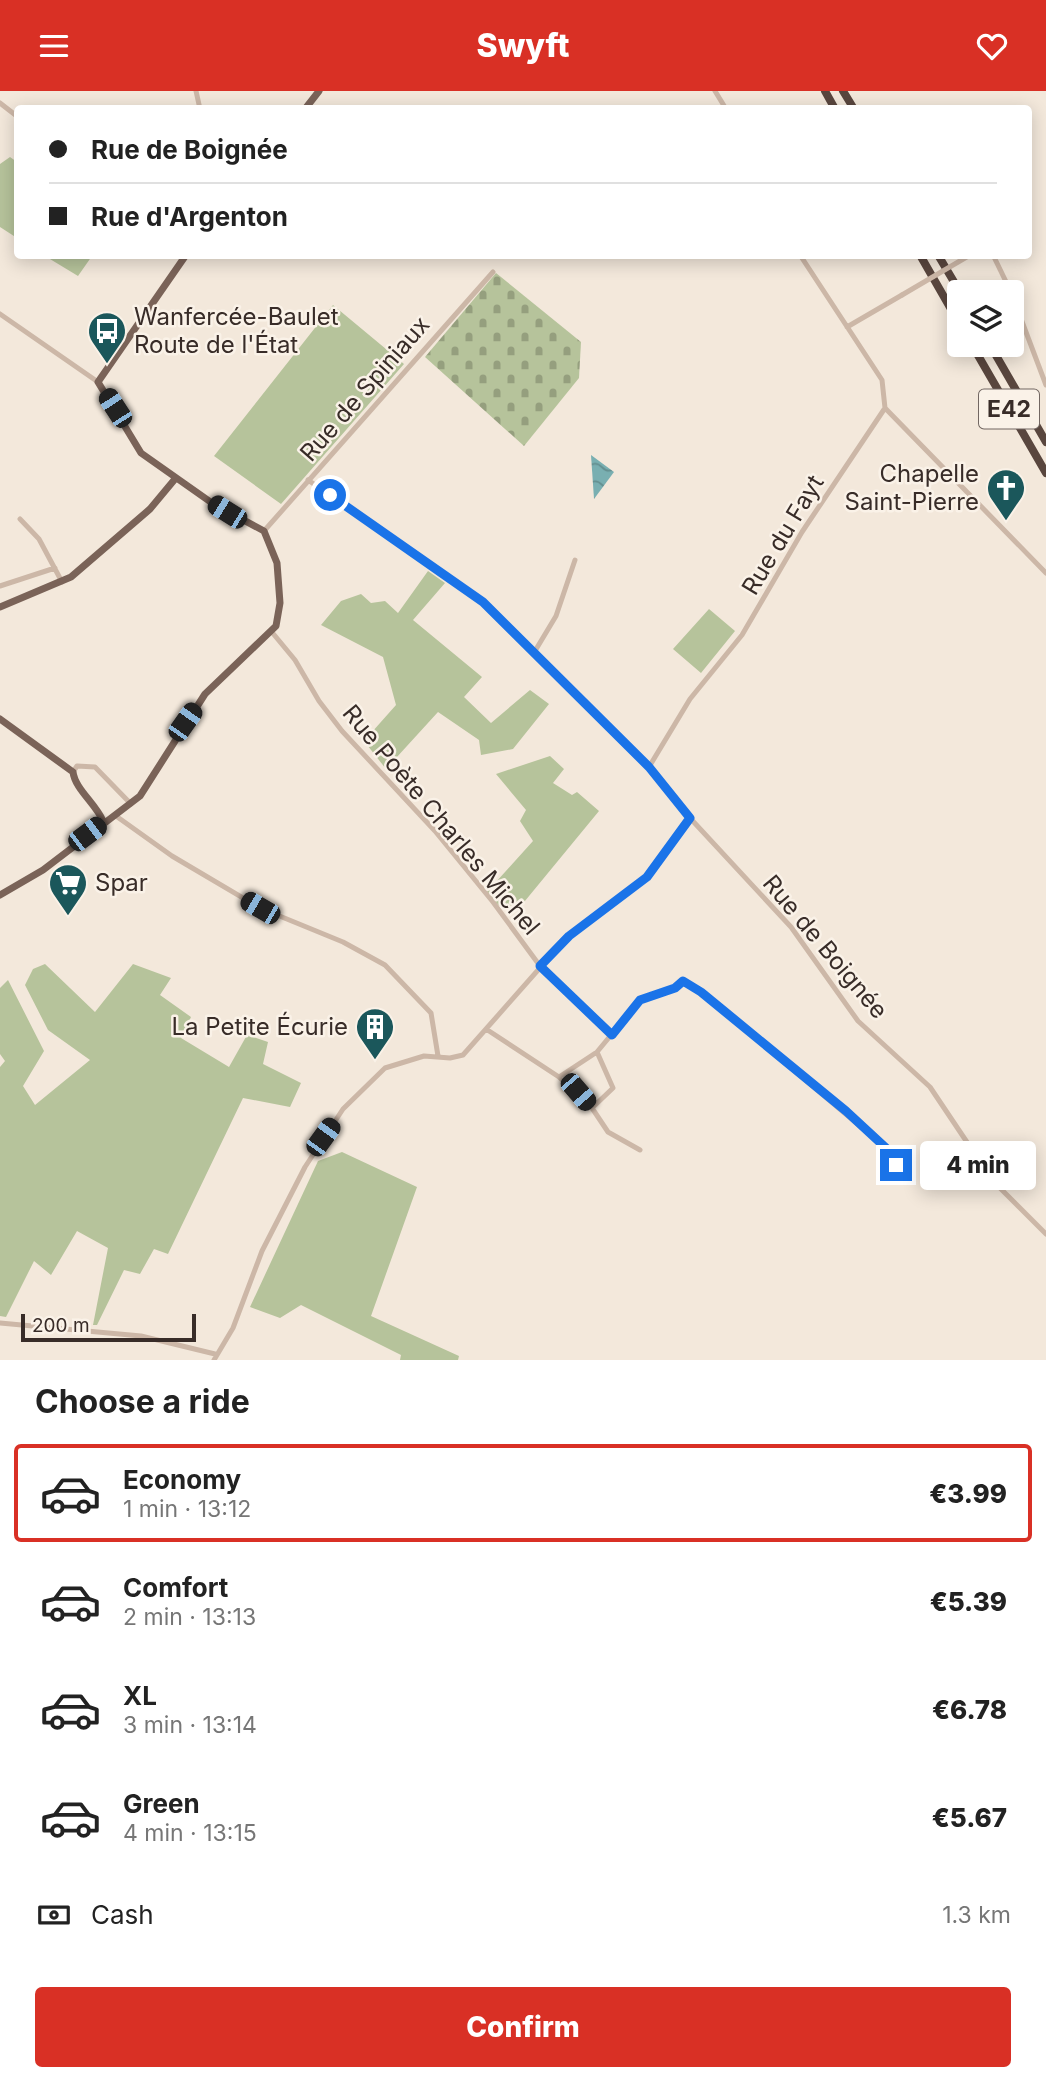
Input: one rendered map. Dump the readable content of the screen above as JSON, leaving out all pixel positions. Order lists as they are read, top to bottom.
{
  "streets": {
    "highway": ["E42"],
    "street": [
      "Rue de Spiniaux",
      "Rue du Fayt",
      "Rue Poète Charles Michel",
      "Rue de Boignée"
    ]
  },
  "crossings": [
    ["Rue de Spiniaux", "Rue de Boignée"],
    ["Rue du Fayt", "Rue de Boignée"]
  ],
  "places": {
    "bus stop": ["Wanfercée-Baulet Route de l'État"],
    "church": ["Chapelle Saint-Pierre"],
    "supermarket": ["Spar"],
    "building": ["La Petite Écurie"]
  },
  "scale_bar": "200 m",
  "page": {
    "header": "Swyft",
    "banner": ["Rue de Boignée", "Rue d'Argenton"],
    "bubble": "4 min",
    "scale": "200 m",
    "heading": "Choose a ride",
    "list": [
      {
        "name": "Economy",
        "note": "1 min · 13:12",
        "value": "€3.99"
      },
      {
        "name": "Comfort",
        "note": "2 min · 13:13",
        "value": "€5.39"
      },
      {
        "name": "XL",
        "note": "3 min · 13:14",
        "value": "€6.78"
      },
      {
        "name": "Green",
        "note": "4 min · 13:15",
        "value": "€5.67"
      }
    ],
    "pay": ["Cash", "1.3 km"],
    "buttons": "Confirm"
  }
}
